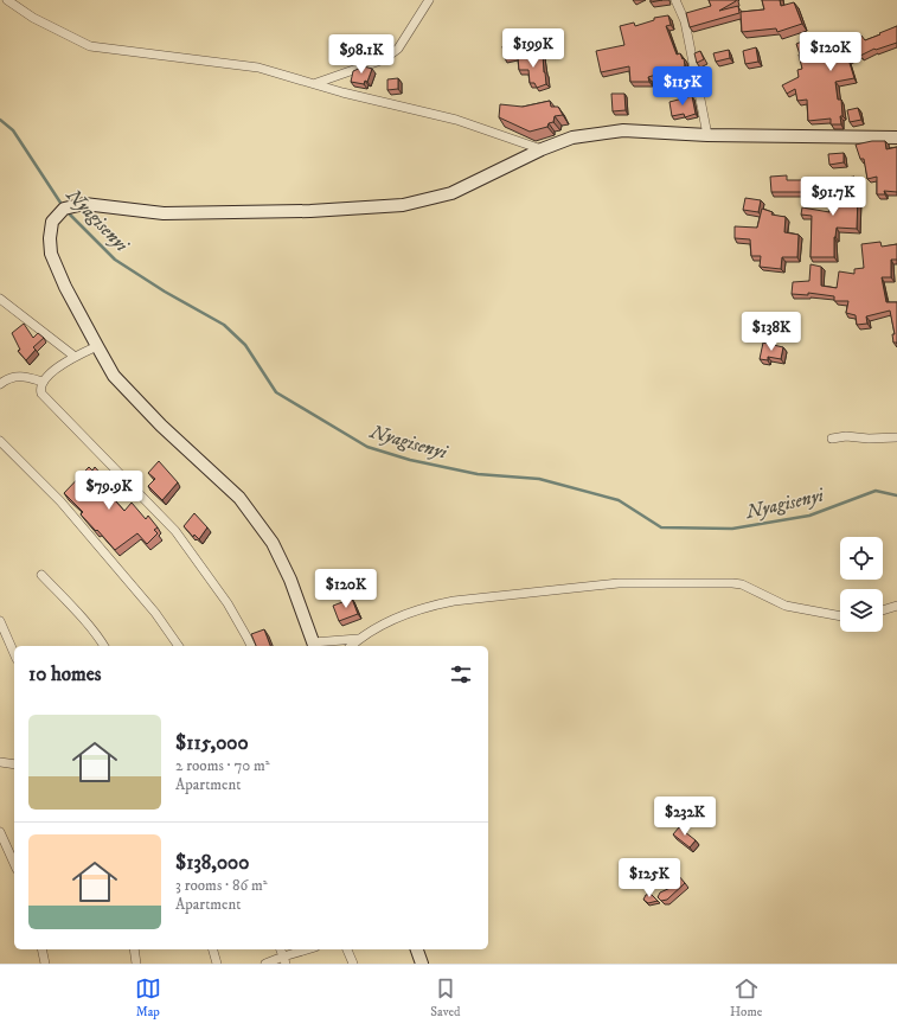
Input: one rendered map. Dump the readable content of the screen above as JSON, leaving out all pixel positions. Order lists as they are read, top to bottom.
{
  "water": ["Nyagisenyi"],
  "page": {
    "price": [
      "$199K",
      "$120K",
      "$98.1K",
      "$115K",
      "$91.7K",
      "$138K",
      "$79.9K",
      "$120K",
      "$232K",
      "$125K"
    ],
    "heading": "10 homes",
    "list": [
      {
        "name": "$115,000",
        "note": "2 rooms · 70 m² · Apartment"
      },
      {
        "name": "$138,000",
        "note": "3 rooms · 86 m² · Apartment"
      }
    ],
    "tabs": ["Map", "Saved", "Home"]
  }
}
